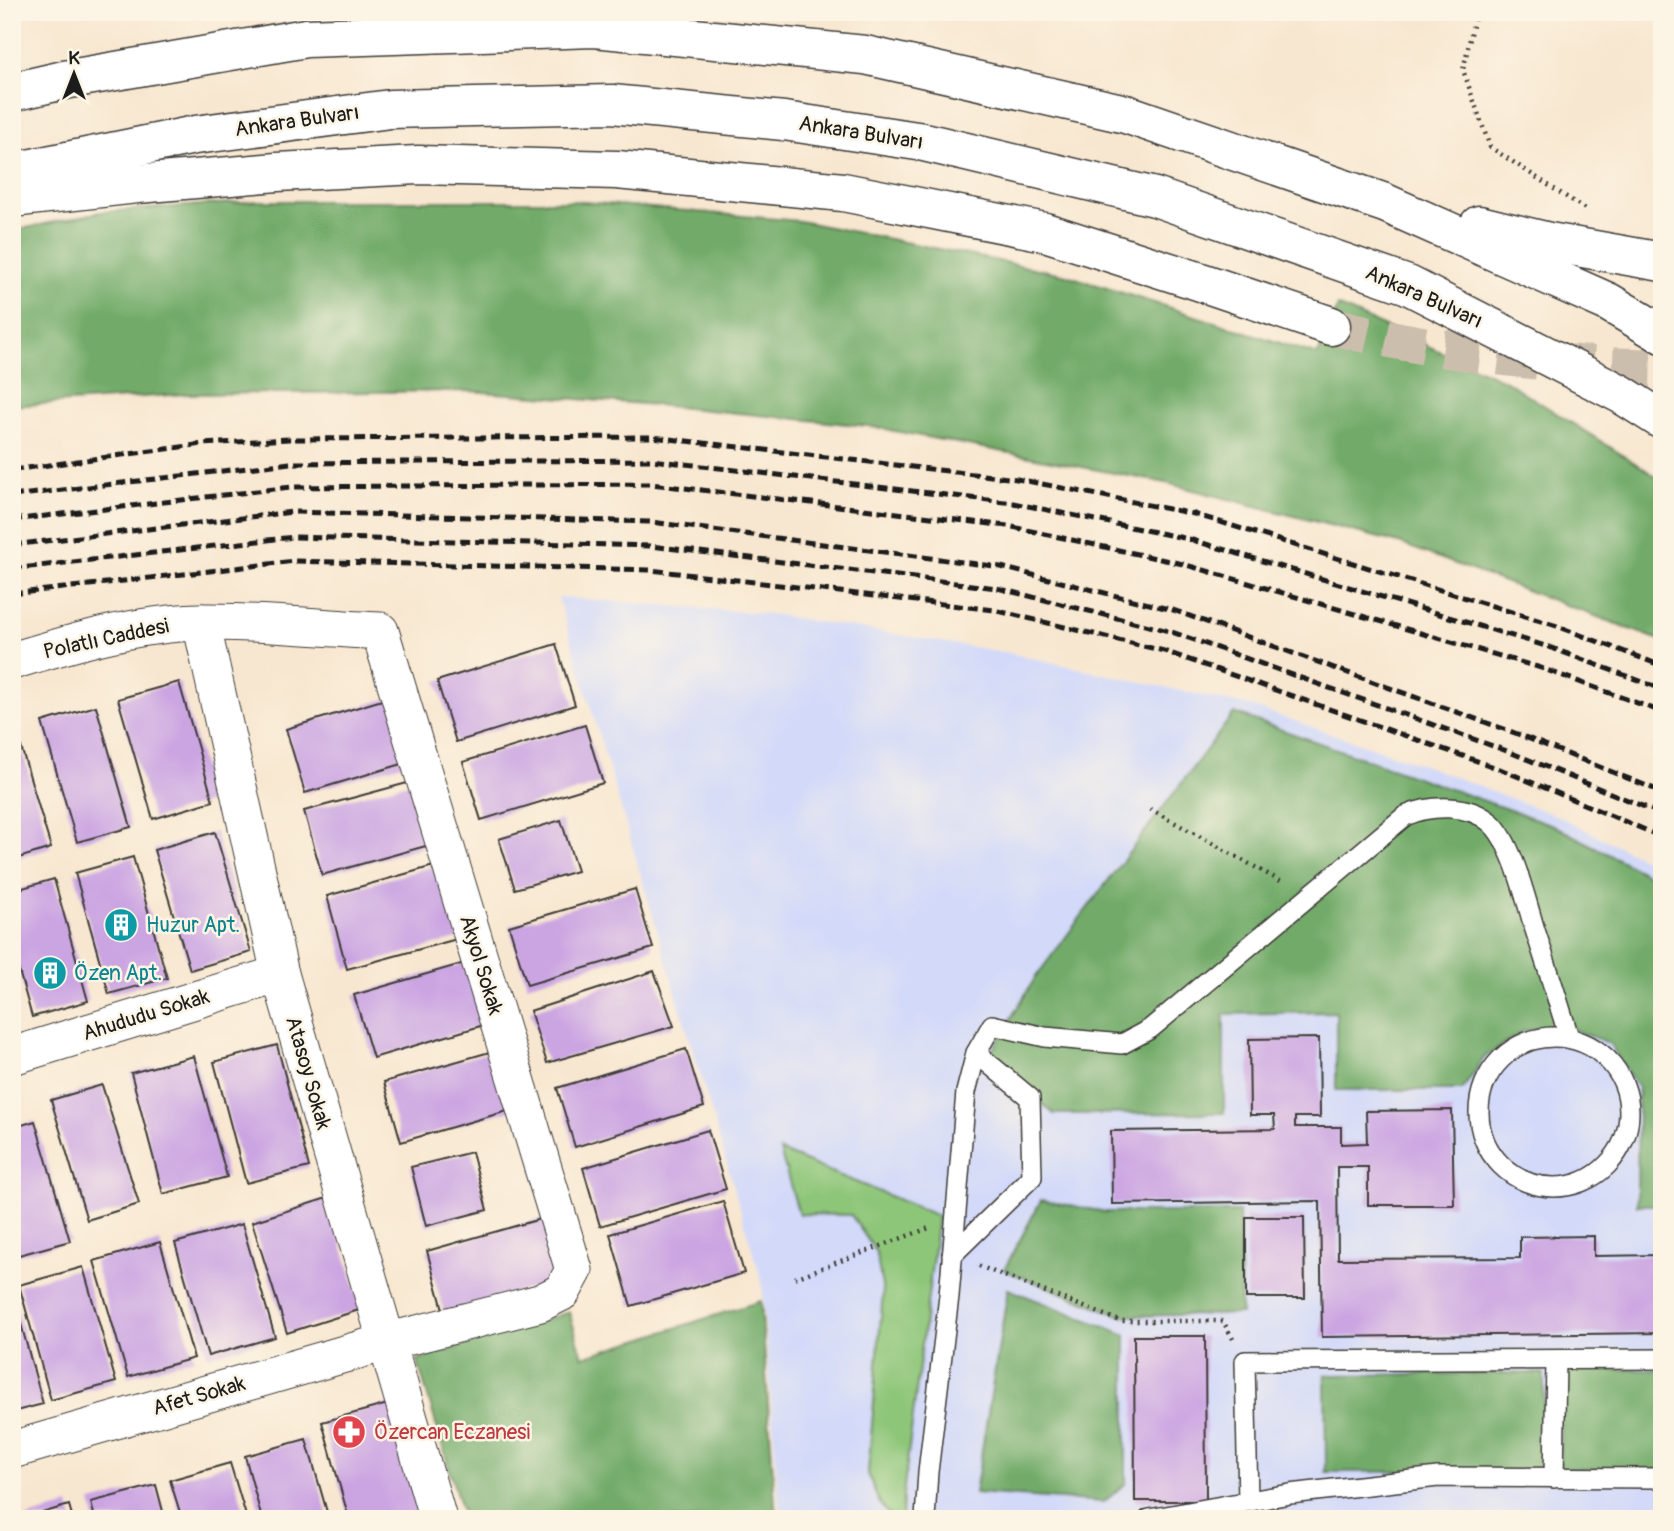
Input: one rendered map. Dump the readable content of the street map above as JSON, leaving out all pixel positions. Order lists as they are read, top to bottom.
{
  "streets": {
    "main road": ["Ankara Bulvarı"],
    "street": [
      "Polatlı Caddesi",
      "Akyol Sokak",
      "Ahududu Sokak",
      "Atasoy Sokak",
      "Afet Sokak"
    ]
  },
  "crossings": [
    ["Polatlı Caddesi", "Akyol Sokak"],
    ["Polatlı Caddesi", "Atasoy Sokak"],
    ["Akyol Sokak", "Atasoy Sokak"],
    ["Akyol Sokak", "Afet Sokak"],
    ["Ahududu Sokak", "Atasoy Sokak"],
    ["Atasoy Sokak", "Afet Sokak"]
  ],
  "places": {
    "building": ["Huzur Apt.", "Özen Apt."],
    "pharmacy": ["Özercan Eczanesi"]
  },
  "north": "top"
}
